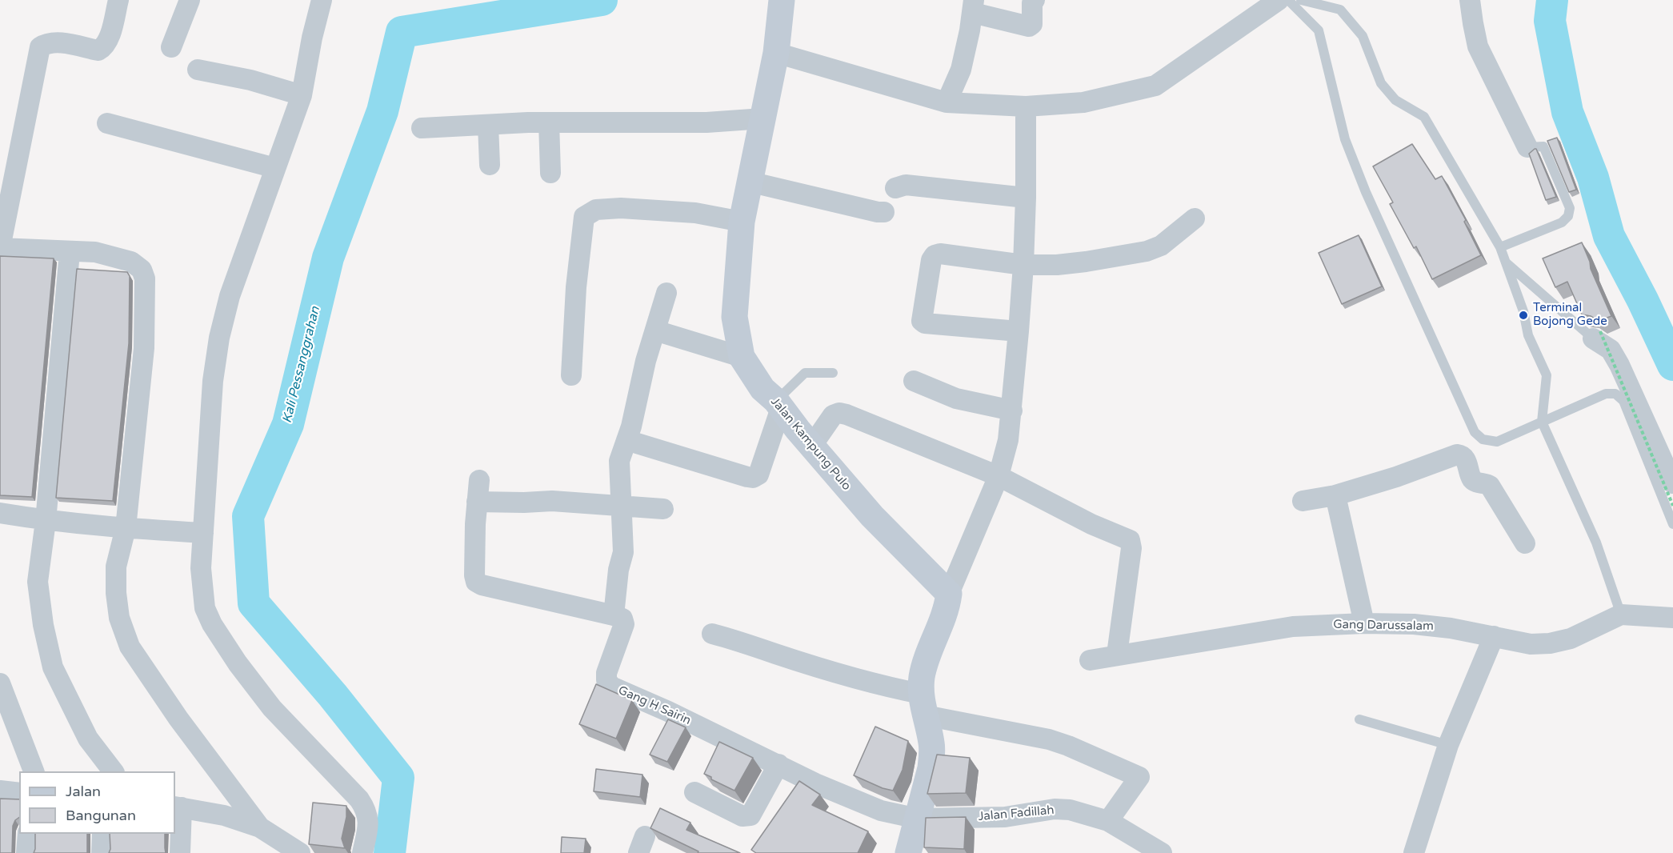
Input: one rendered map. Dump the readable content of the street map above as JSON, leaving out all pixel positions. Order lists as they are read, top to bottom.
{
  "streets": {
    "street": [
      "Jalan Kampung Pulo",
      "Gang Darussalam",
      "Gang H Sairin",
      "Jalan Fadillah"
    ]
  },
  "crossings": [
    ["Gang H Sairin", "Jalan Fadillah"]
  ],
  "water": ["Kali Pessanggrahan"],
  "places": ["Terminal Bojong Gede"],
  "legend": ["Jalan", "Bangunan"]
}
